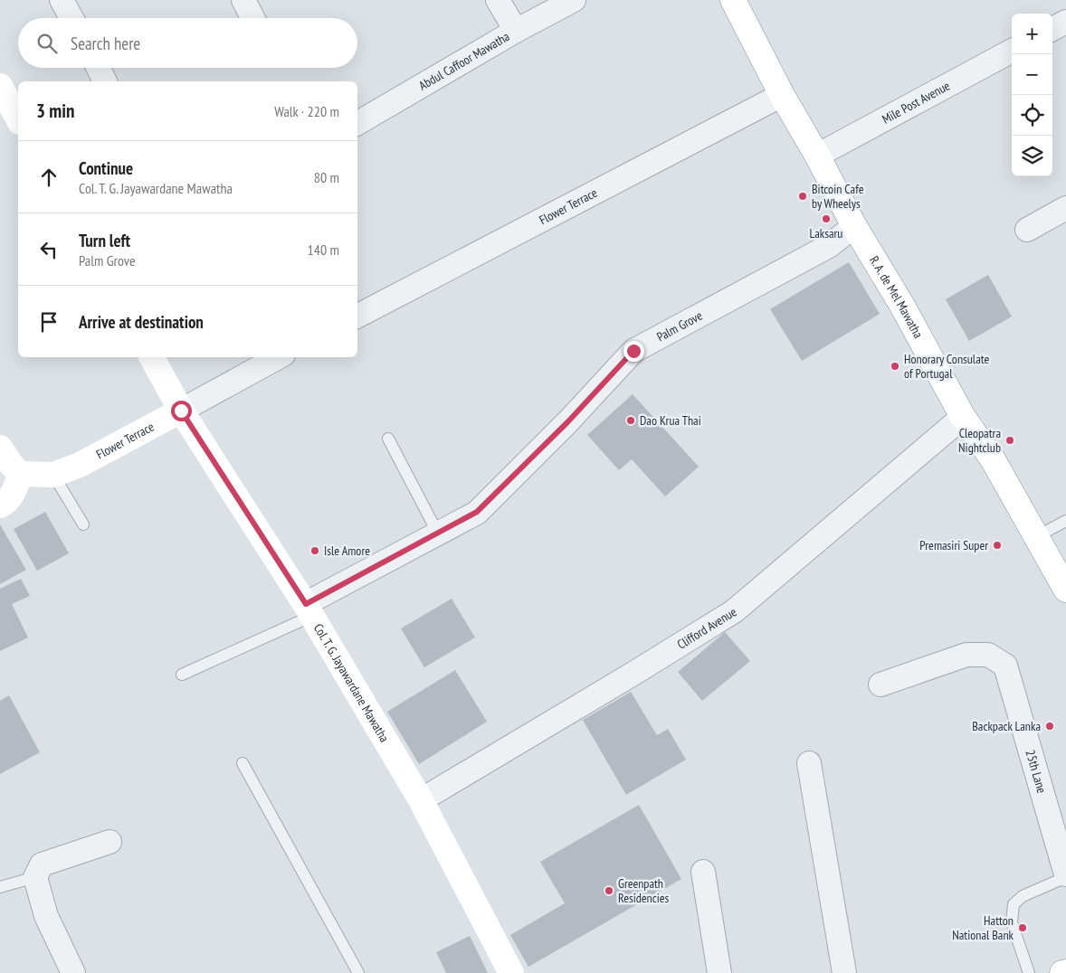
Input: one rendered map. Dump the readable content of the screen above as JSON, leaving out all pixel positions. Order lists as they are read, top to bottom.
{
  "streets": {
    "main road": ["Flower Terrace", "R. A. de Mel Mawatha", "Col. T. G. Jayawardane Mawatha"],
    "street": [
      "Abdul Caffoor Mawatha",
      "Mile Post Avenue",
      "Palm Grove",
      "Clifford Avenue",
      "25th Lane"
    ]
  },
  "crossings": [
    ["Mile Post Avenue", "R. A. de Mel Mawatha"],
    ["Flower Terrace", "R. A. de Mel Mawatha"],
    ["Flower Terrace", "Col. T. G. Jayawardane Mawatha"],
    ["R. A. de Mel Mawatha", "Palm Grove"],
    ["R. A. de Mel Mawatha", "Clifford Avenue"],
    ["Palm Grove", "Col. T. G. Jayawardane Mawatha"],
    ["Clifford Avenue", "Col. T. G. Jayawardane Mawatha"]
  ],
  "places": [
    "Bitcoin Cafe by Wheelys",
    "Laksaru",
    "Honorary Consulate of Portugal",
    "Dao Krua Thai",
    "Cleopatra Nightclub",
    "Premasiri Super",
    "Isle Amore",
    "Backpack Lanka",
    "Greenpath Residencies",
    "Hatton National Bank"
  ],
  "page": {
    "map_buttons": ["+", "−"],
    "search": "Search here",
    "heading": ["3 min", "Walk · 220 m"],
    "list": [
      ["Continue", "Col. T. G. Jayawardane Mawatha", "80 m"],
      ["Turn left", "Palm Grove", "140 m"],
      "Arrive at destination"
    ]
  }
}
